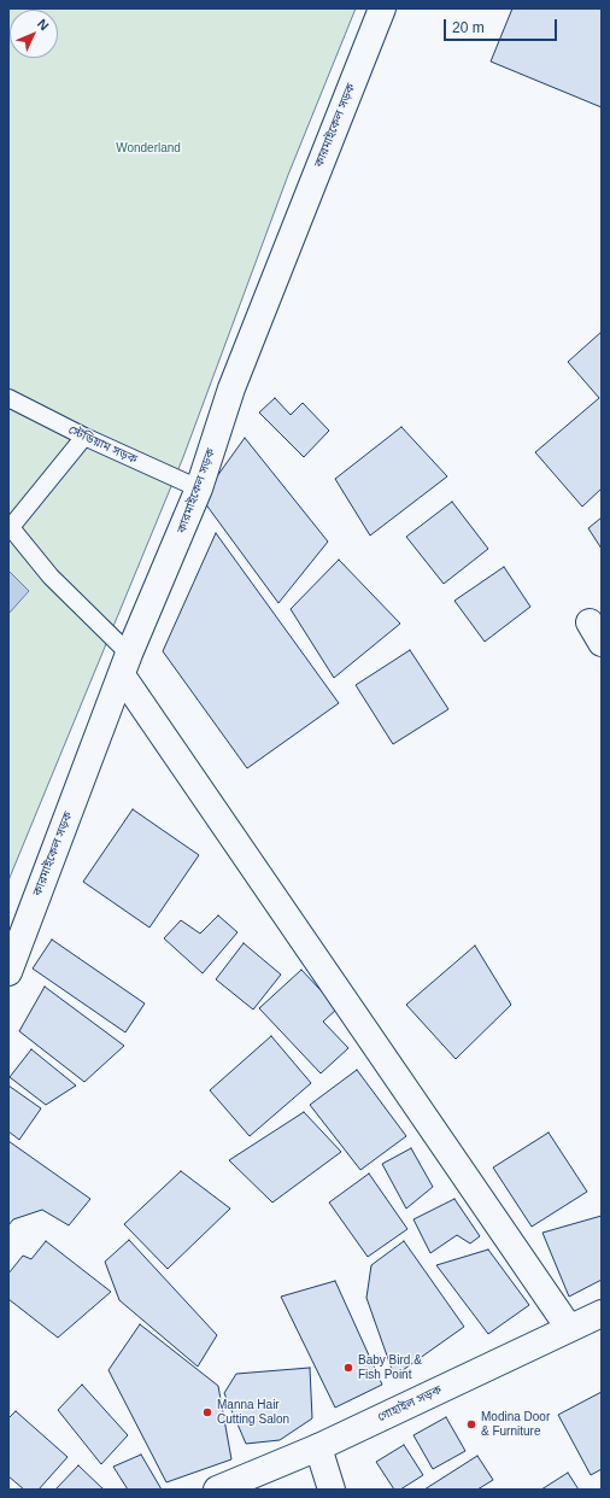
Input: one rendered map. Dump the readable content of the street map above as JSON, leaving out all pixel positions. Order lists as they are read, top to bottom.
{
  "streets": {
    "street": ["কারমাইকেল সড়ক", "গোহাইল সড়ক"],
    "lane": ["স্টেডিয়াম সড়ক"]
  },
  "crossings": [
    ["কারমাইকেল সড়ক", "স্টেডিয়াম সড়ক"]
  ],
  "parks": ["Wonderland"],
  "places": ["Baby Bird & Fish Point", "Manna Hair Cutting Salon", "Modina Door & Furniture"],
  "scale_bar": "20 m",
  "north": "top right"
}
